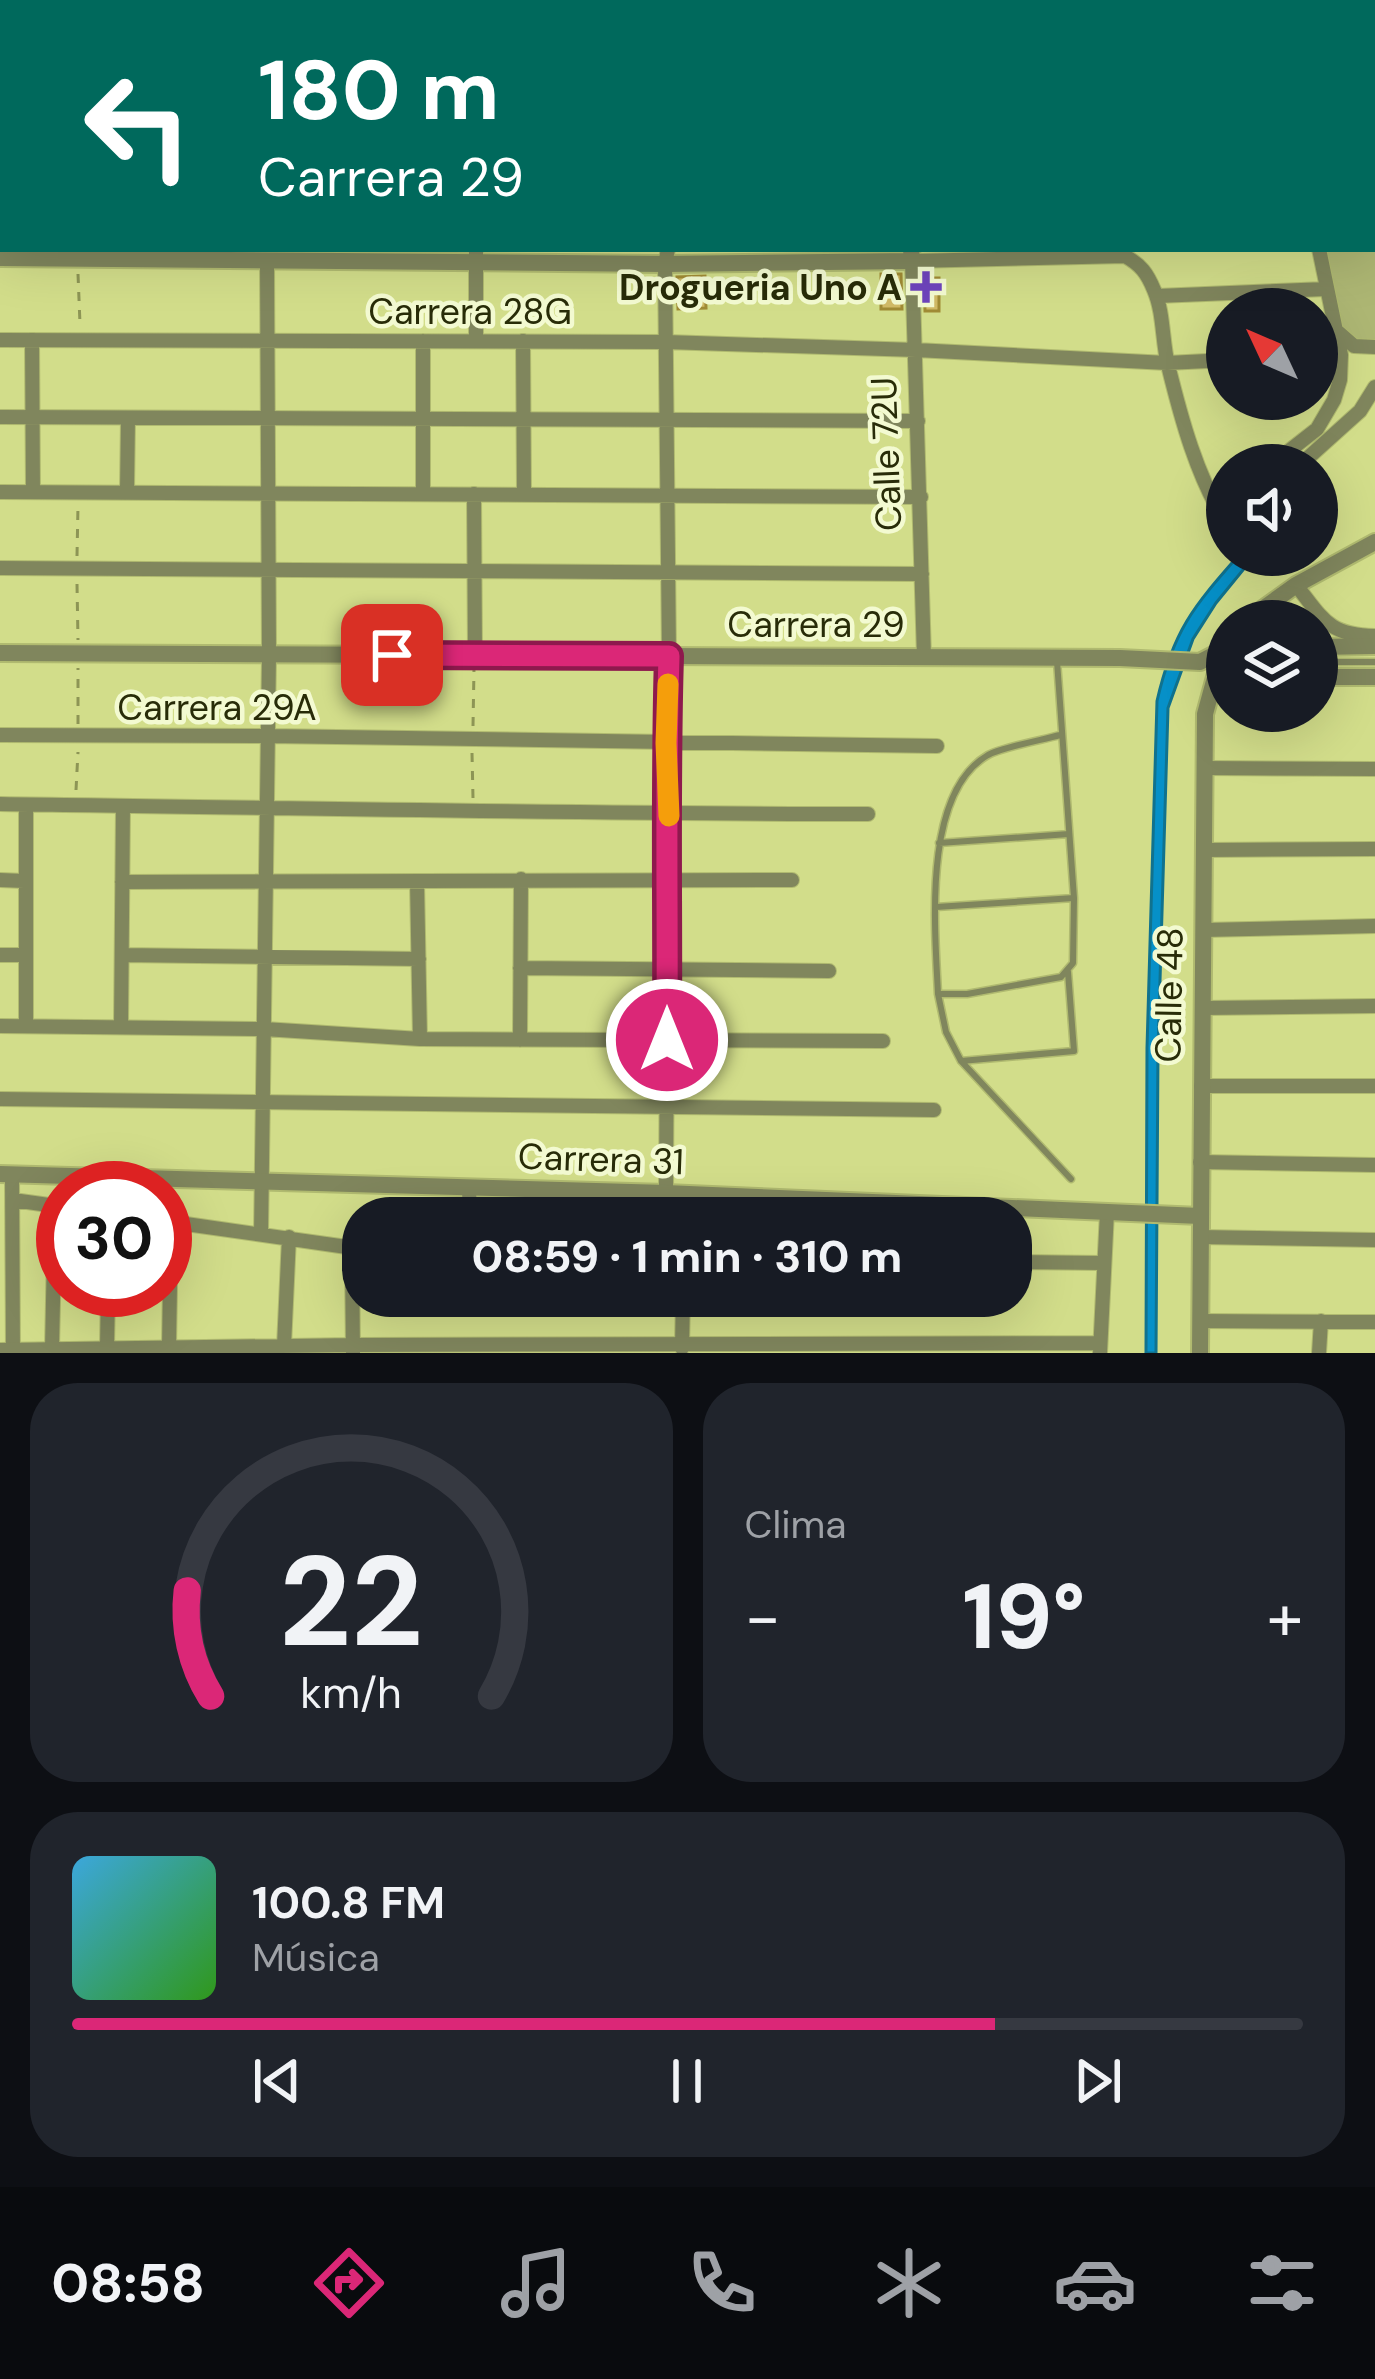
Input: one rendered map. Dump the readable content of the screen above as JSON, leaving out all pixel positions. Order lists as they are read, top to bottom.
{
  "streets": {
    "street": [
      "Carrera 28G",
      "Calle 72U",
      "Carrera 29",
      "Carrera 29A",
      "Calle 48",
      "Carrera 31"
    ]
  },
  "crossings": [
    ["Carrera 28G", "Calle 72U"],
    ["Calle 72U", "Carrera 29"],
    ["Calle 48", "Carrera 31"]
  ],
  "places": {
    "health": ["Drogueria Uno A"]
  },
  "north": "top left",
  "page": {
    "turn": ["180 m", "Carrera 29"],
    "limit": "30",
    "trip": "08:59 · 1 min · 310 m",
    "tile": "Clima",
    "heat": ["−", "19°", "+"],
    "song": ["100.8 FM", "Música"],
    "tabs": "08:58",
    "gauge": ["22", "km/h"]
  }
}
